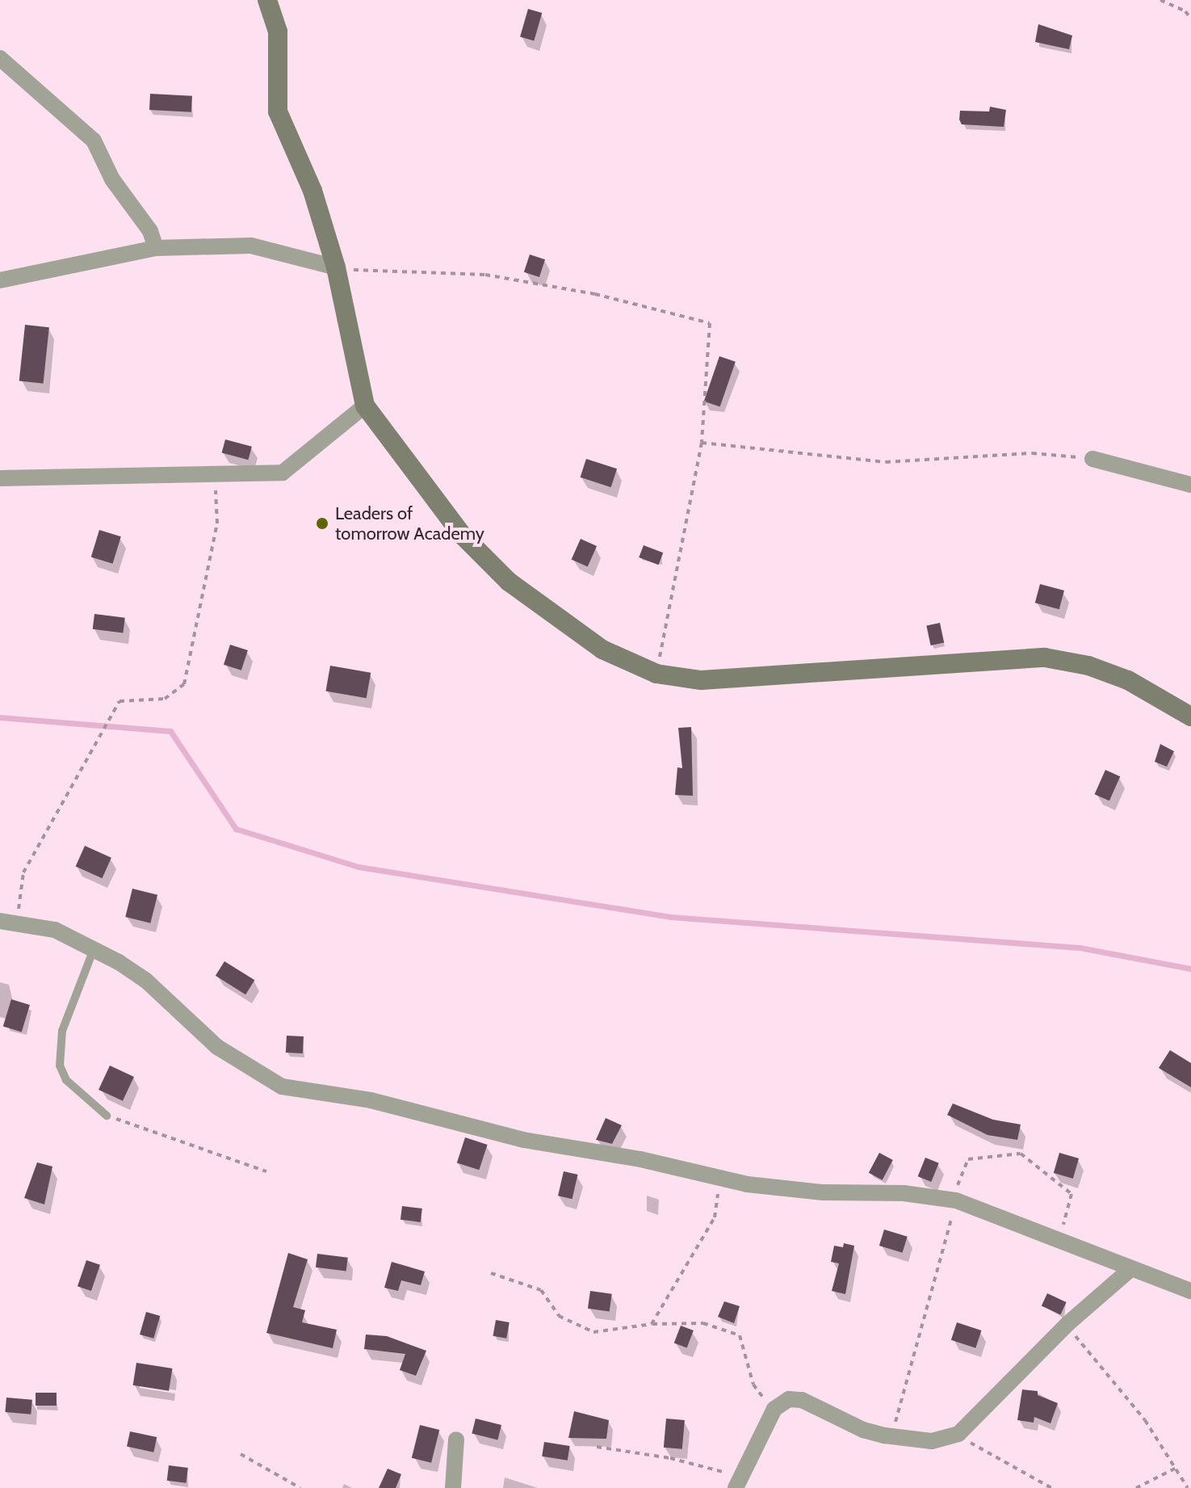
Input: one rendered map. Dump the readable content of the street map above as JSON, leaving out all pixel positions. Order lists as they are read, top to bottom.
{
  "places": ["Leaders of tomorrow Academy"]
}
